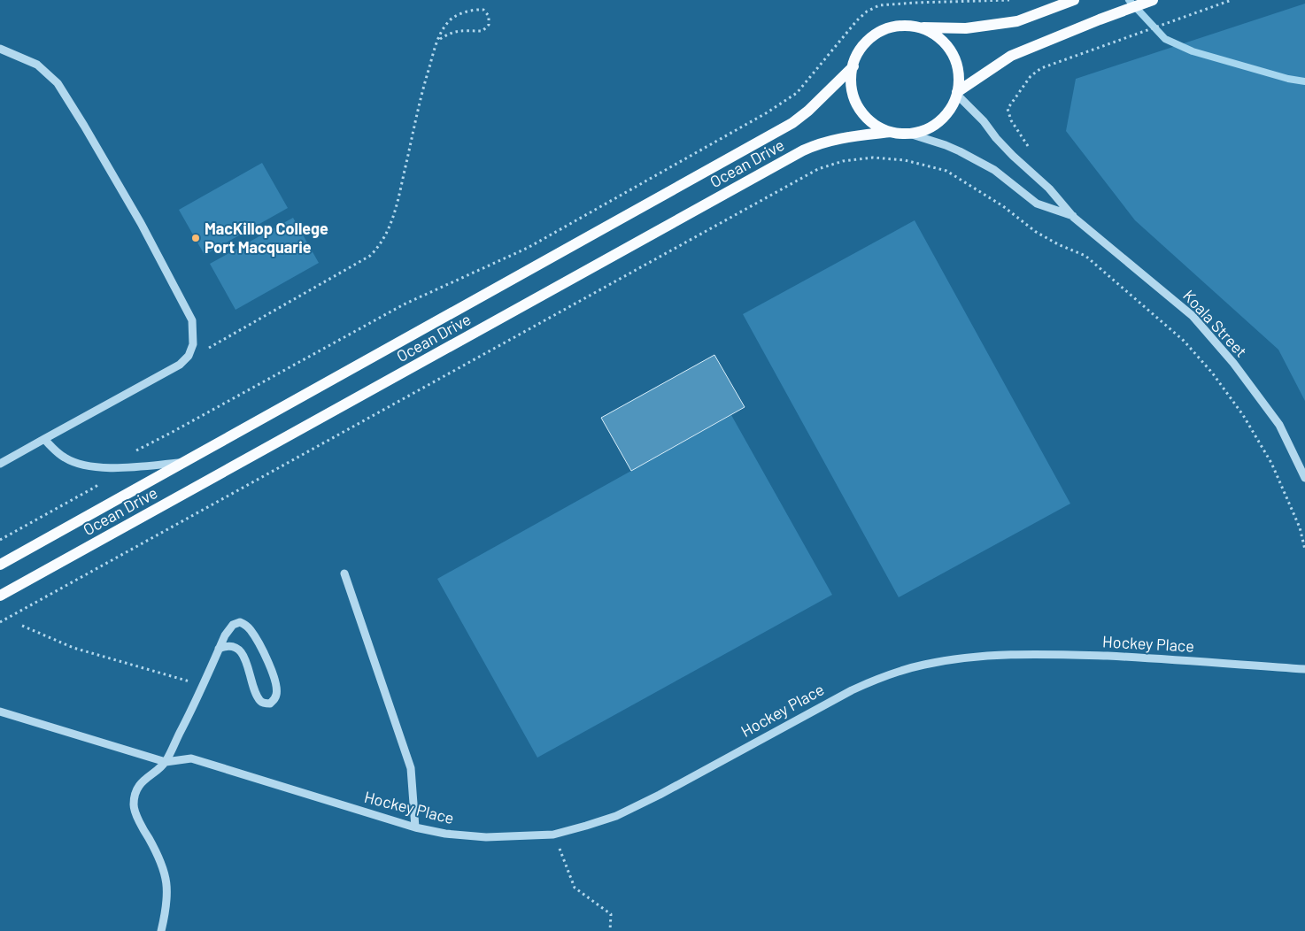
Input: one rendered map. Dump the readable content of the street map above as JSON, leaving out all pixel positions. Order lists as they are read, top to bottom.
{
  "streets": {
    "main road": ["Ocean Drive"],
    "street": ["Koala Street", "Hockey Place"]
  },
  "crossings": [
    ["Ocean Drive", "Koala Street"]
  ],
  "places": ["MacKillop College Port Macquarie"]
}
